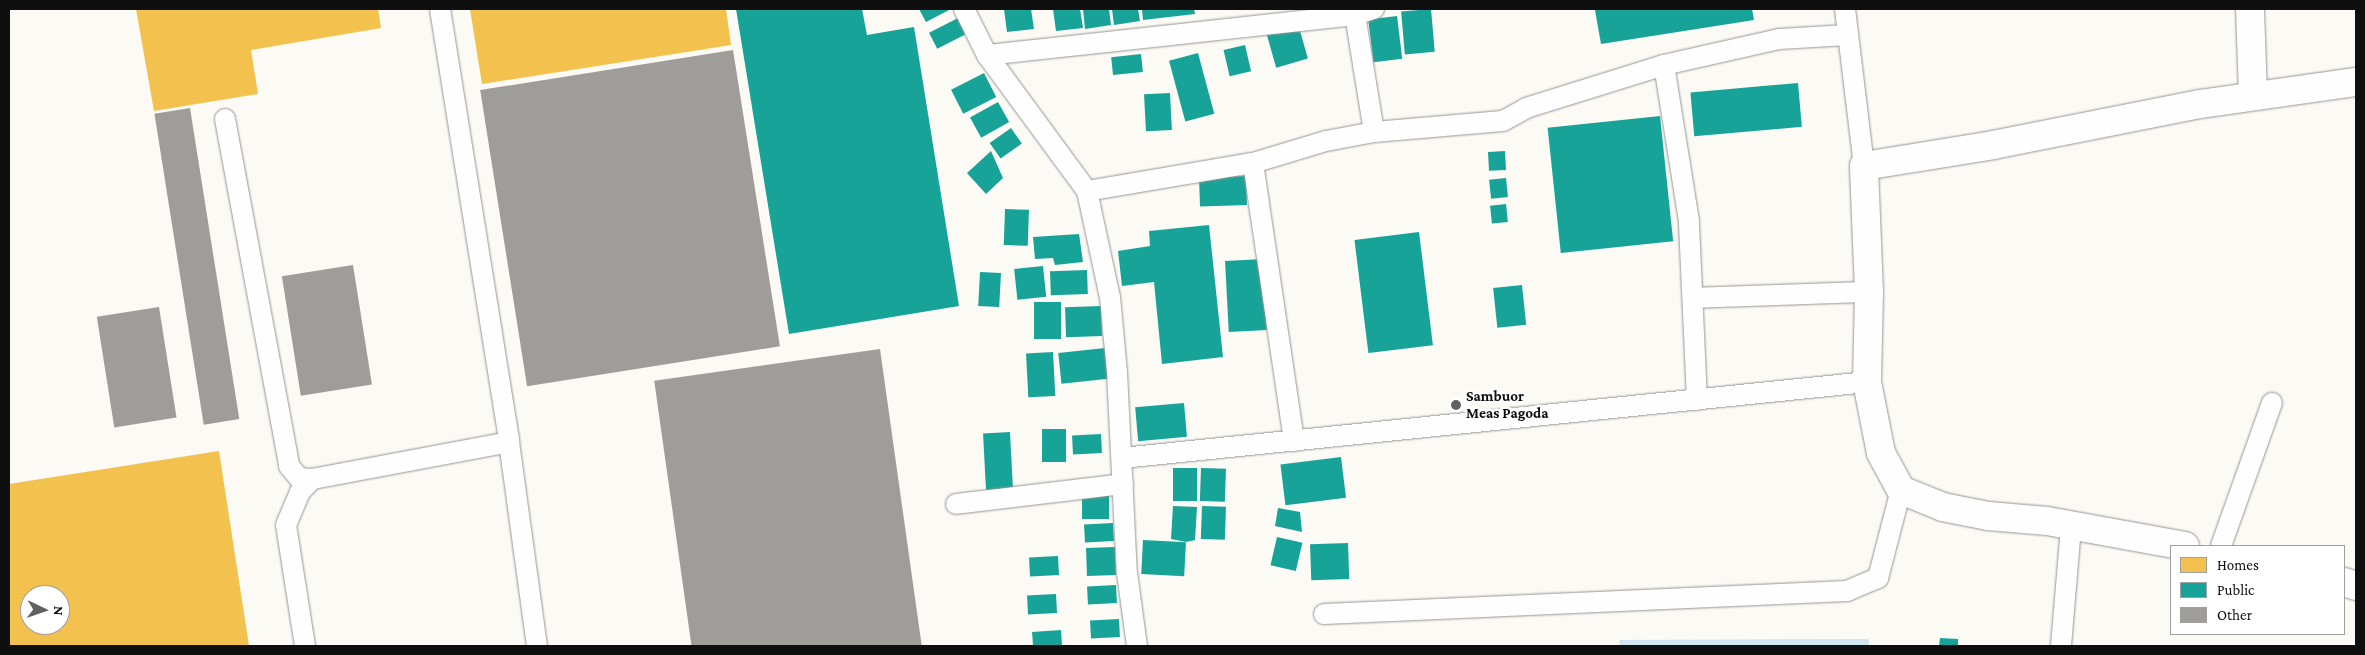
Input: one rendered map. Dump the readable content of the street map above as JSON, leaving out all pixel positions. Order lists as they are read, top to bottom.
{
  "places": ["Sambuor Meas Pagoda"],
  "legend": ["Homes", "Public", "Other"],
  "north": "right"
}
